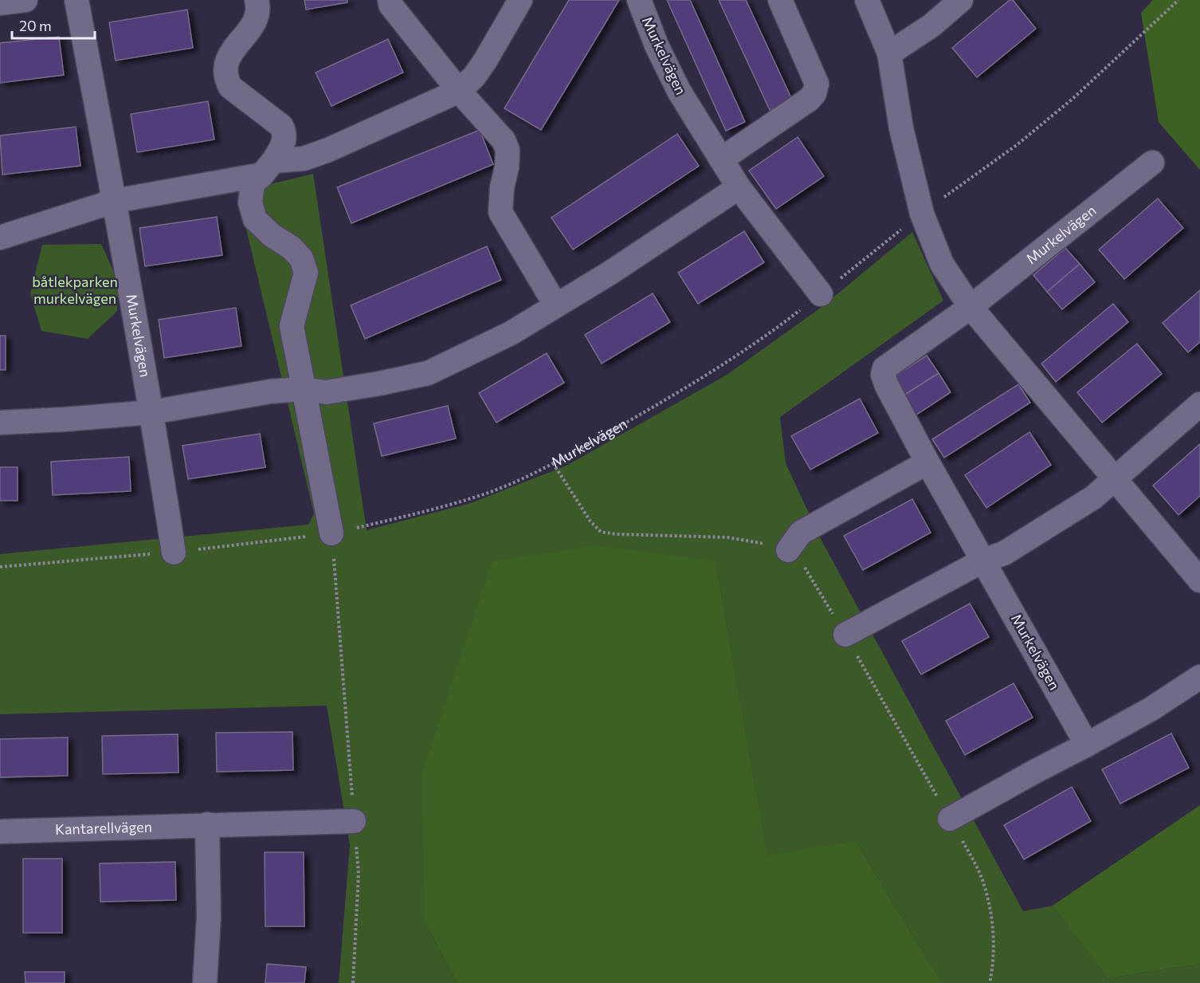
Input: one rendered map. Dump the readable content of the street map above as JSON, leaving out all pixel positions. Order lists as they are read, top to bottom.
{
  "streets": {
    "street": ["Murkelvägen", "Kantarellvägen"]
  },
  "parks": ["båtlekparken murkelvägen"],
  "scale_bar": "20 m"
}
